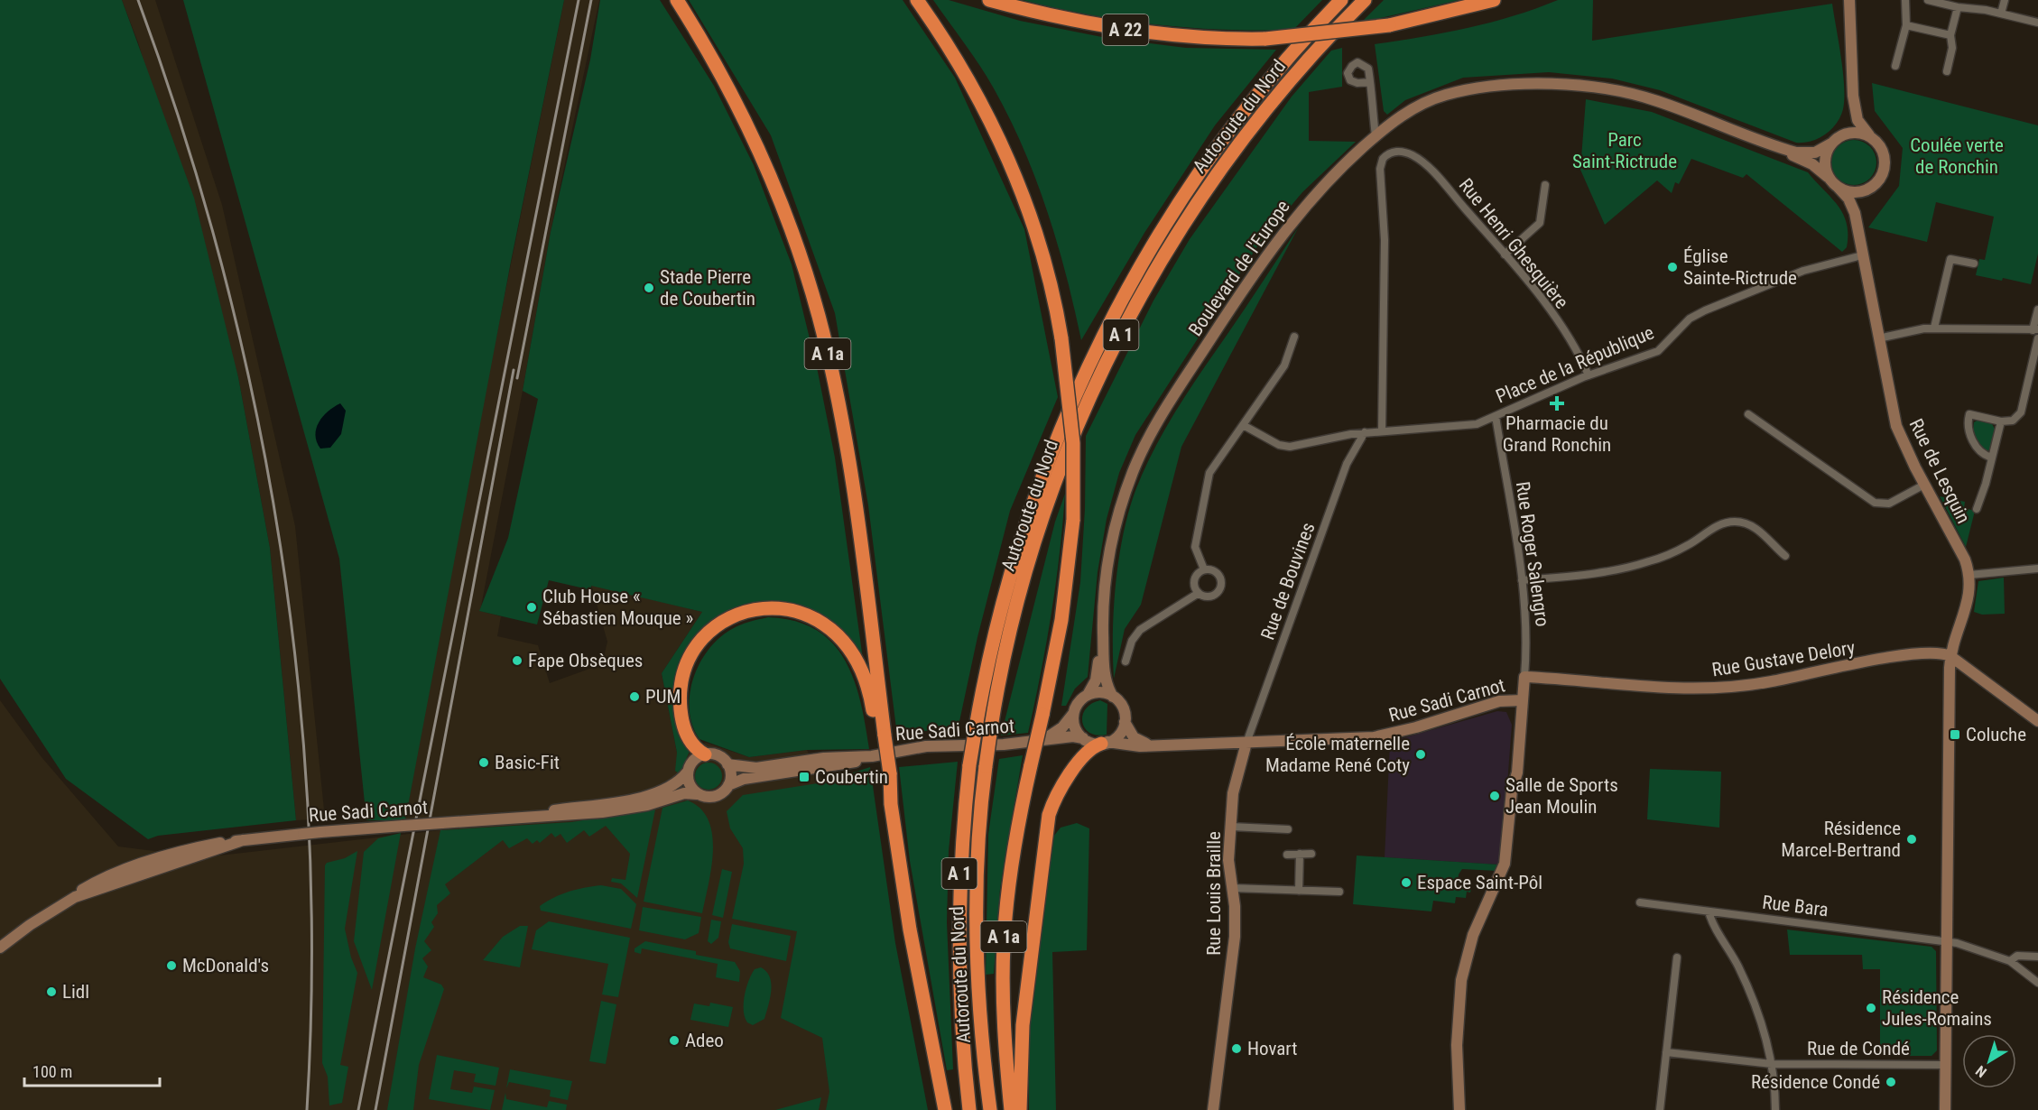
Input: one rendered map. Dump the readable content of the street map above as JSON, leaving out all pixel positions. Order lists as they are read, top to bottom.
{
  "streets": {
    "highway": [
      "A 22",
      "Autoroute du Nord",
      "A 1",
      "A 1a"
    ],
    "street": [
      "Rue Henri Ghesquière",
      "Boulevard de l'Europe",
      "Place de la République",
      "Rue de Lesquin",
      "Rue Roger Salengro",
      "Rue de Bouvines",
      "Rue Gustave Delory",
      "Rue Sadi Carnot",
      "Rue Louis Braille",
      "Rue Bara",
      "Rue de Condé"
    ]
  },
  "crossings": [
    ["Rue Henri Ghesquière", "Place de la République"],
    ["Boulevard de l'Europe", "Rue Sadi Carnot"],
    ["Place de la République", "Rue de Lesquin"],
    ["Place de la République", "Rue Roger Salengro"],
    ["Place de la République", "Rue de Bouvines"],
    ["Rue de Lesquin", "Rue Gustave Delory"],
    ["Rue de Lesquin", "Rue Bara"],
    ["Rue de Lesquin", "Rue de Condé"],
    ["Rue Roger Salengro", "Rue Gustave Delory"],
    ["Rue Roger Salengro", "Rue Sadi Carnot"],
    ["Rue de Bouvines", "Rue Sadi Carnot"],
    ["Rue de Bouvines", "Rue Louis Braille"],
    ["Rue Sadi Carnot", "Rue Louis Braille"]
  ],
  "parks": ["Parc Saint-Rictrude", "Coulée verte de Ronchin"],
  "places": {
    "other": [
      "Église Sainte-Rictrude",
      "Stade Pierre de Coubertin",
      "Club House « Sébastien Mouque »",
      "Fape Obsèques",
      "PUM",
      "École maternelle Madame René Coty",
      "Basic-Fit",
      "Salle de Sports Jean Moulin",
      "Résidence Marcel-Bertrand",
      "Espace Saint-Pôl",
      "McDonald's",
      "Lidl",
      "Résidence Jules-Romains",
      "Adeo",
      "Hovart",
      "Résidence Condé"
    ],
    "health": ["Pharmacie du Grand Ronchin"],
    "transit": ["Coluche", "Coubertin"]
  },
  "scale_bar": "100 m",
  "north": "bottom left"
}
